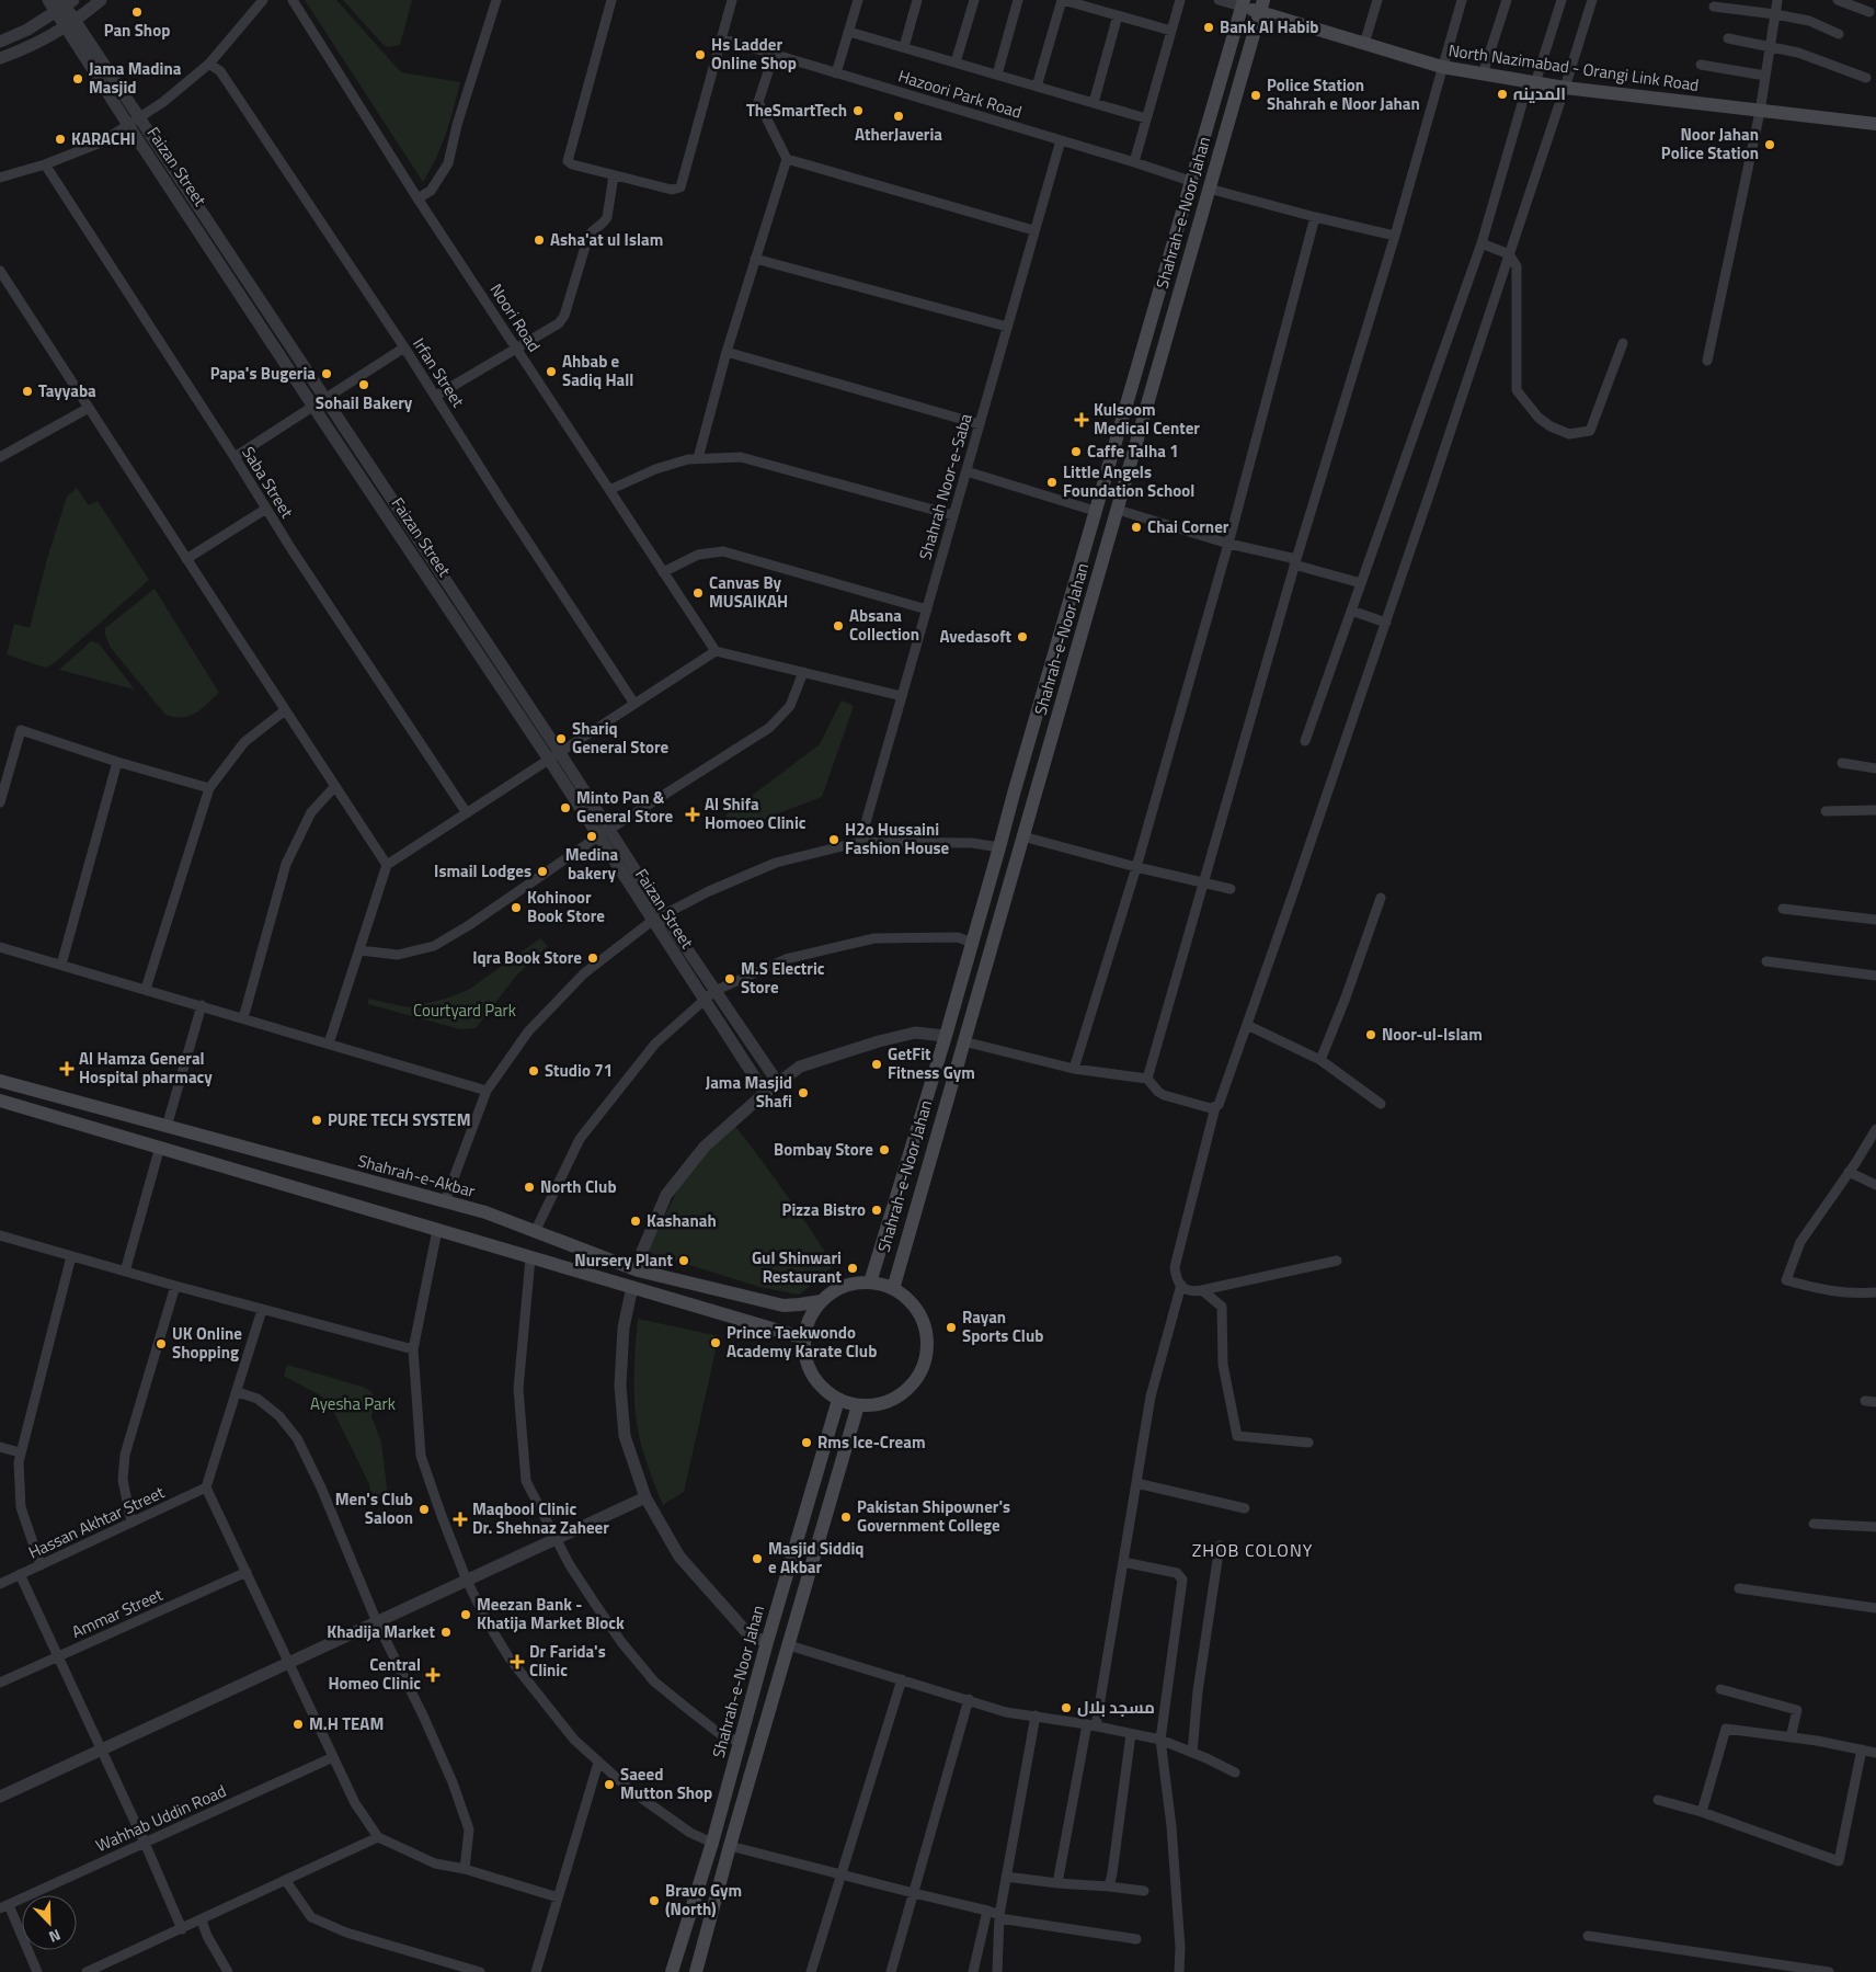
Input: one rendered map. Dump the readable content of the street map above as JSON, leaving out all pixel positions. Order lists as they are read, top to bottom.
{
  "streets": {
    "main road": ["North Nazimabad - Orangi Link Road", "Shahrah-e-Noor Jahan", "Shahrah-e-Akbar"],
    "street": [
      "Hazoori Park Road",
      "Faizan Street",
      "Noori Road",
      "Irfan Street",
      "Saba Street",
      "Shahrah Noor-e-Saba",
      "Hassan Akhtar Street",
      "Ammar Street",
      "Wahhab Uddin Road"
    ]
  },
  "crossings": [
    ["North Nazimabad - Orangi Link Road", "Shahrah-e-Noor Jahan"],
    ["Hazoori Park Road", "Shahrah-e-Noor Jahan"],
    ["Hazoori Park Road", "Shahrah Noor-e-Saba"],
    ["Shahrah-e-Noor Jahan", "Shahrah-e-Akbar"]
  ],
  "districts": ["ZHOB COLONY"],
  "parks": ["Courtyard Park", "Ayesha Park"],
  "places": {
    "other": [
      "Pan Shop",
      "Bank Al Habib",
      "Hs Ladder Online Shop",
      "Jama Madina Masjid",
      "المدینہ",
      "Police Station Shahrah e Noor Jahan",
      "TheSmartTech",
      "AtherJaveria",
      "KARACHI",
      "Noor Jahan Police Station",
      "Asha'at ul Islam",
      "Ahbab e Sadiq Hall",
      "Papa's Bugeria",
      "Sohail Bakery",
      "Tayyaba",
      "Caffe Talha 1",
      "Little Angels Foundation School",
      "Chai Corner",
      "Canvas By MUSAIKAH",
      "Absana Collection",
      "Avedasoft",
      "Shariq General Store",
      "Minto Pan & General Store",
      "Medina bakery",
      "H2o Hussaini Fashion House",
      "Ismail Lodges",
      "Kohinoor Book Store",
      "Iqra Book Store",
      "M.S Electric Store",
      "Noor-ul-Islam",
      "GetFit Fitness Gym",
      "Studio 71",
      "Jama Masjid Shafi",
      "PURE TECH SYSTEM",
      "Bombay Store",
      "North Club",
      "Pizza Bistro",
      "Kashanah",
      "Nursery Plant",
      "Gul Shinwari Restaurant",
      "Rayan Sports Club",
      "Prince Taekwondo Academy Karate Club",
      "UK Online Shopping",
      "Rms Ice-Cream",
      "Men's Club Saloon",
      "Pakistan Shipowner's Government College",
      "Masjid Siddiq e Akbar",
      "Meezan Bank - Khatija Market Block",
      "Khadija Market",
      "مسجد بلال",
      "M.H TEAM",
      "Saeed Mutton Shop",
      "Bravo Gym (North)"
    ],
    "health": [
      "Kulsoom Medical Center",
      "Al Shifa Homoeo Clinic",
      "Al Hamza General Hospital pharmacy",
      "Maqbool Clinic Dr. Shehnaz Zaheer",
      "Dr Farida's Clinic",
      "Central Homeo Clinic"
    ]
  },
  "north": "bottom right"
}
